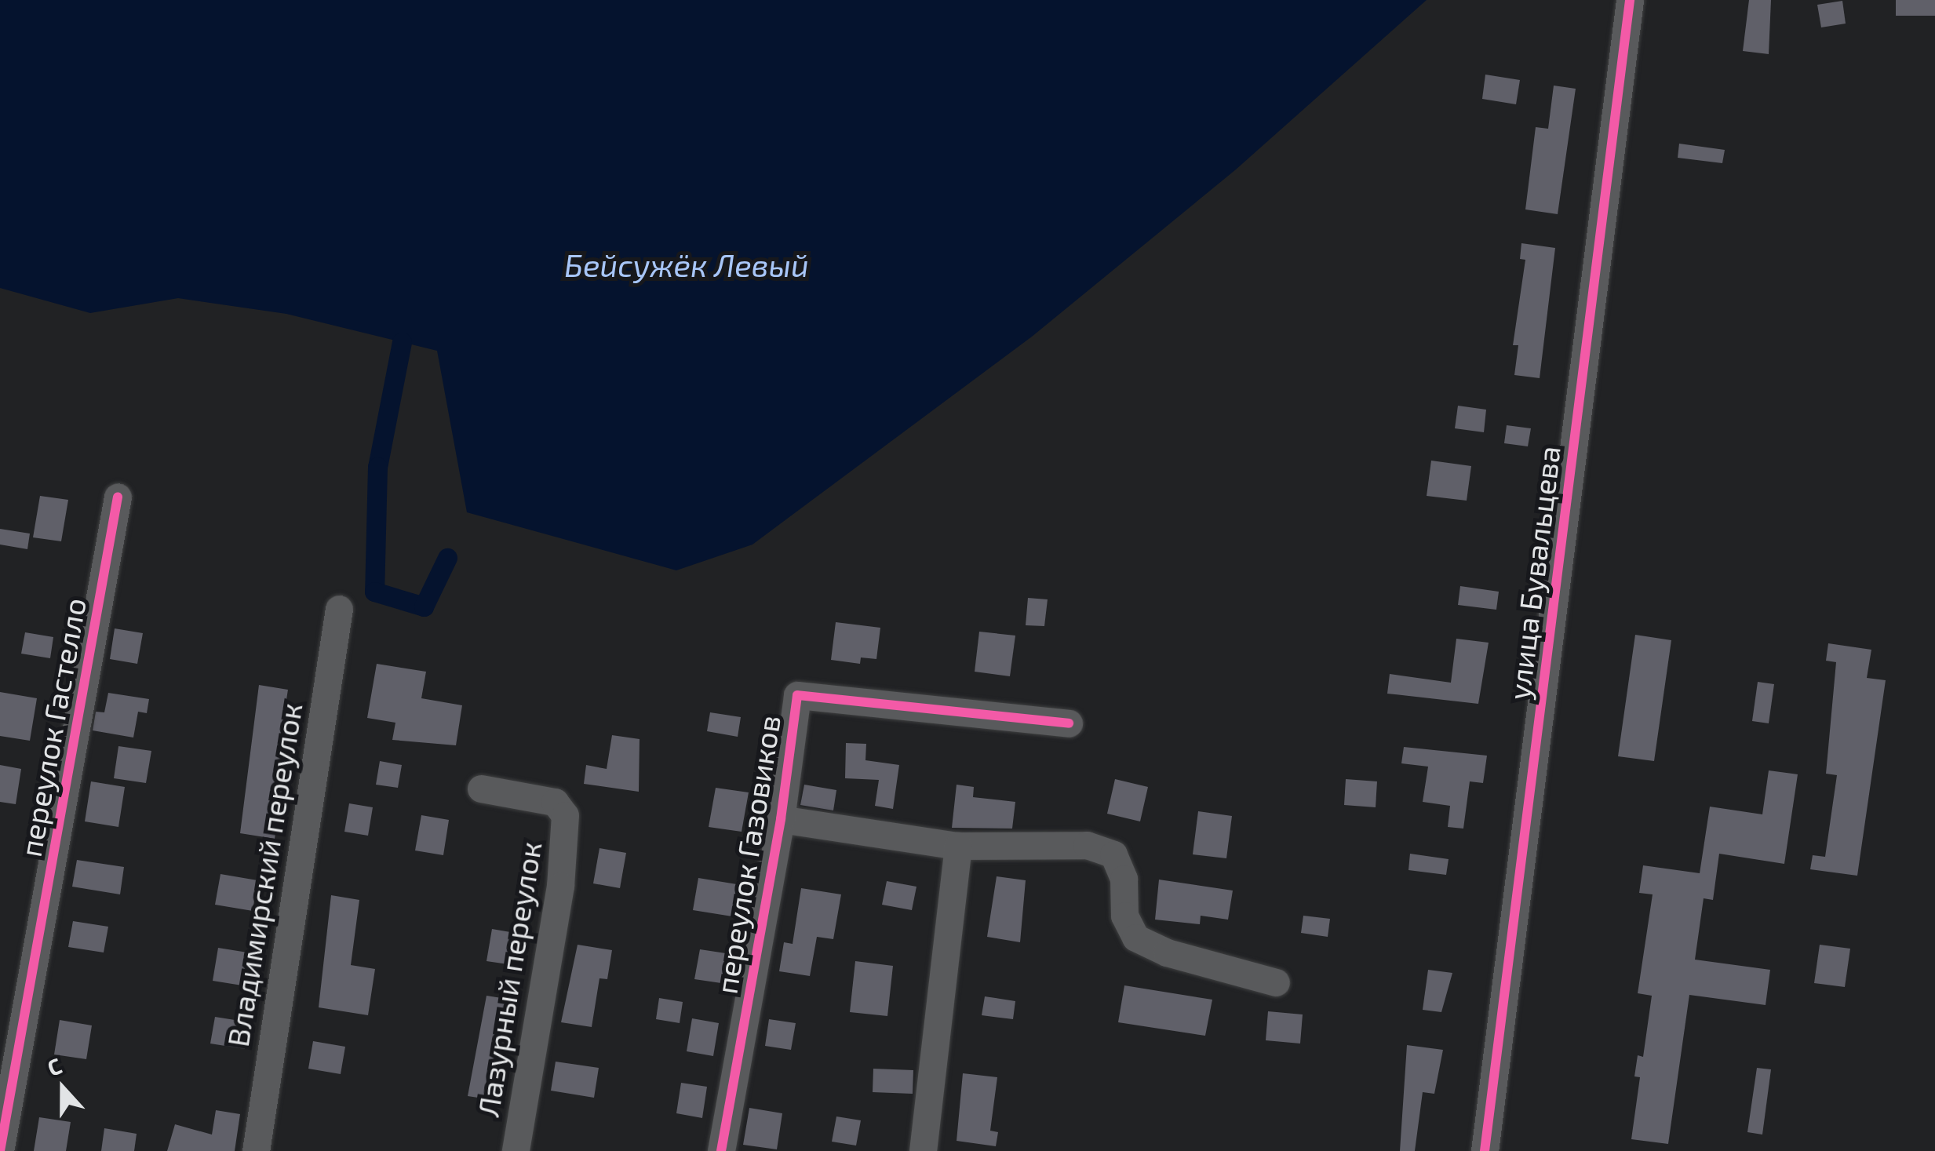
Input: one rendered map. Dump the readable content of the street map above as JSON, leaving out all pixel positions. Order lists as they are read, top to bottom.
{
  "streets": {
    "street": [
      "улица Бувальцева",
      "переулок Гастелло",
      "переулок Газовиков",
      "Владимирский переулок",
      "Лазурный переулок"
    ]
  },
  "water": ["Бейсужёк Левый"],
  "north": "top"
}
